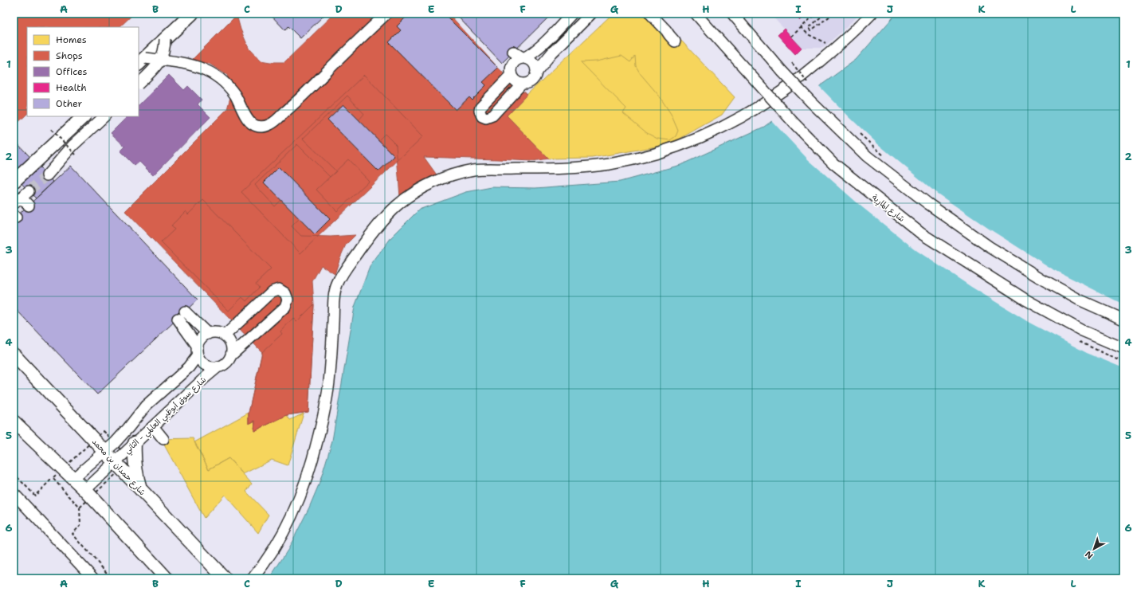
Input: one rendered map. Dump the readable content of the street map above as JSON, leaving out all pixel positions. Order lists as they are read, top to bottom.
{
  "streets": {
    "main road": ["شارع حمدان بن محمد"],
    "street": ["شارع المارِية", "شارع سوق أبوظبي العالمي - الثاني"]
  },
  "crossings": [
    ["شارع سوق أبوظبي العالمي - الثاني", "شارع حمدان بن محمد"]
  ],
  "legend": [
    "Homes",
    "Shops",
    "Offices",
    "Health",
    "Other"
  ],
  "north": "bottom left",
  "grid": {
    "columns": [
      "A",
      "B",
      "C",
      "D",
      "E",
      "F",
      "G",
      "H",
      "I",
      "J",
      "K",
      "L"
    ],
    "rows": [
      "1",
      "2",
      "3",
      "4",
      "5",
      "6"
    ]
  }
}
